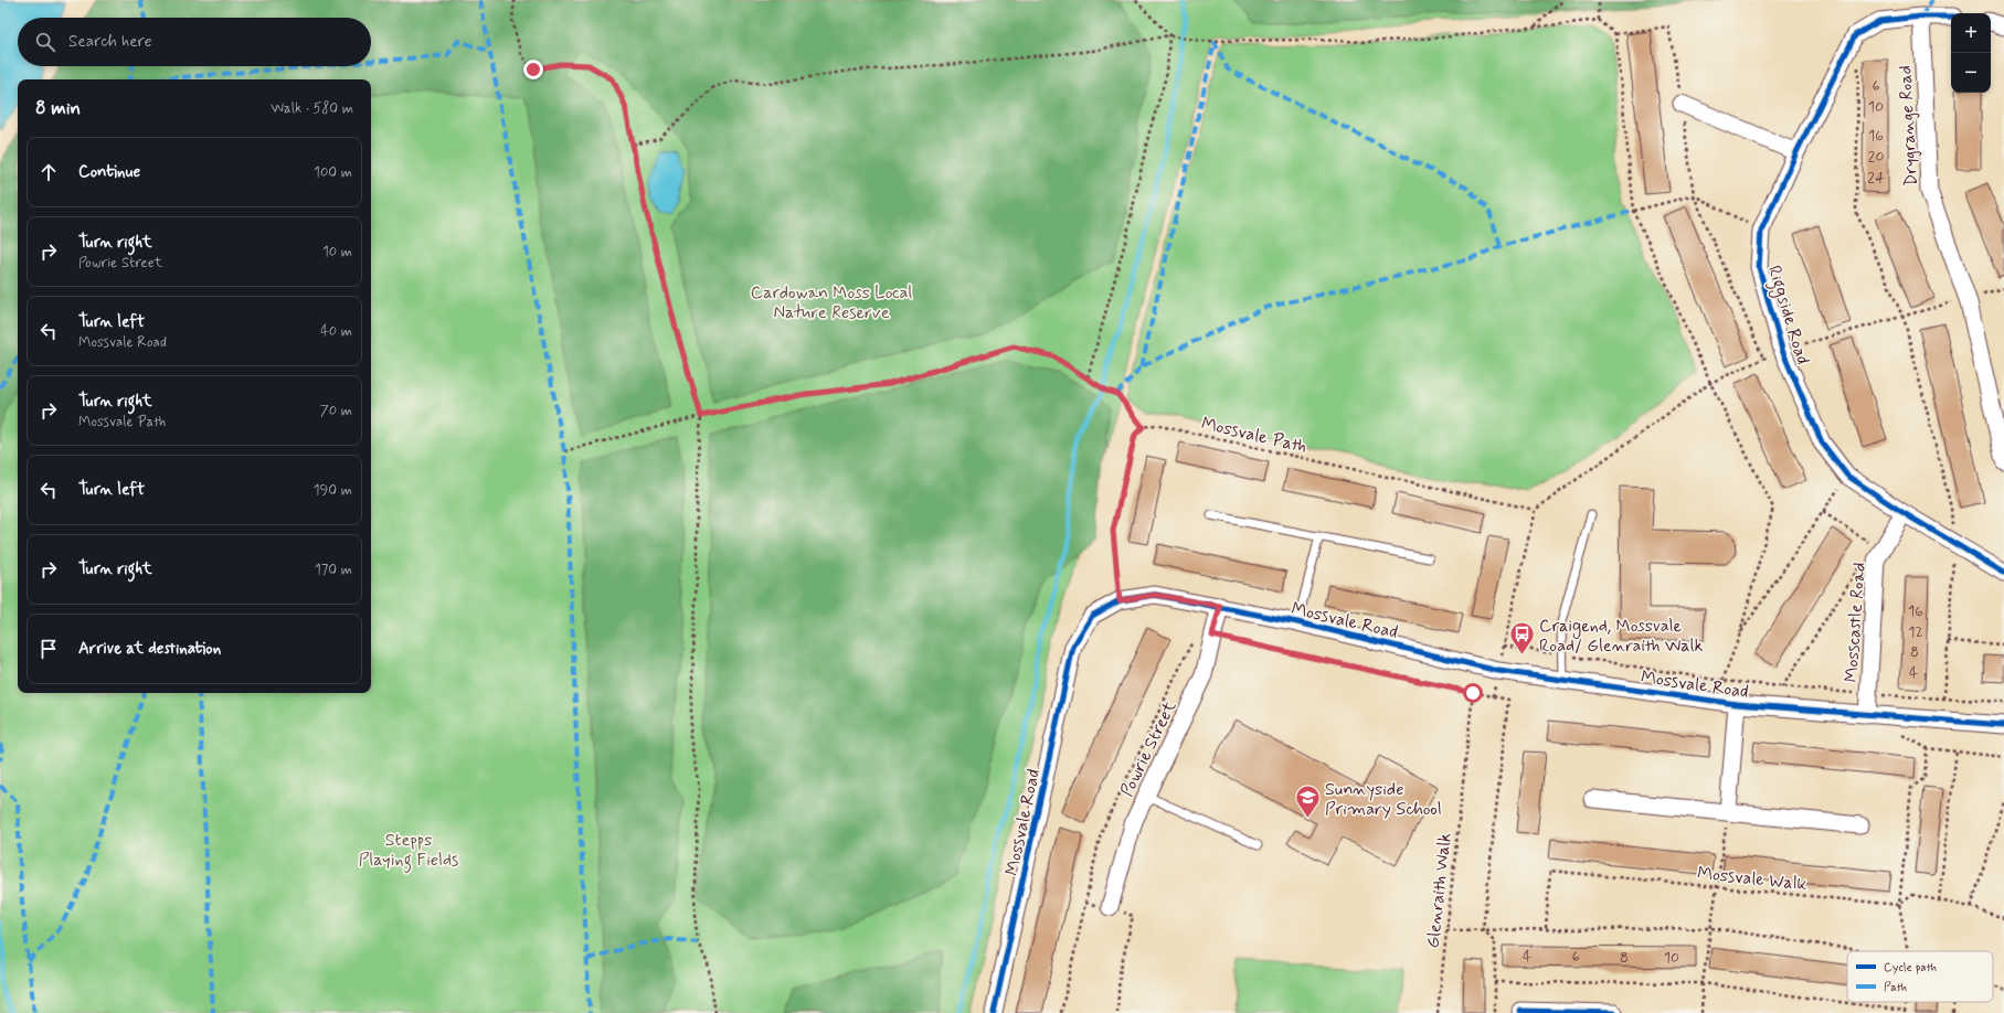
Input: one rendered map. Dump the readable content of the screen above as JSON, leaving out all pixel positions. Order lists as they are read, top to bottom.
{
  "streets": {
    "street": [
      "Drygrange Road",
      "Riggside Road",
      "Mossvale Road",
      "Mosscastle Road",
      "Powrie Street"
    ],
    "path": ["Mossvale Path", "Mossvale Walk", "Glenraith Walk"]
  },
  "crossings": [
    ["Drygrange Road", "Riggside Road"],
    ["Riggside Road", "Mosscastle Road"],
    ["Mossvale Road", "Mosscastle Road"],
    ["Mossvale Road", "Powrie Street"]
  ],
  "parks": ["Cardowan Moss Local Nature Reserve", "Stepps Playing Fields"],
  "places": {
    "bus stop": ["Craigend, Mossvale Road/ Glenraith Walk"],
    "school or university": ["Sunnyside Primary School"]
  },
  "house_numbers": [
    "6",
    "10",
    "16",
    "20",
    "24",
    "16",
    "12",
    "8",
    "4",
    "4",
    "6",
    "8",
    "10"
  ],
  "legend": ["Cycle path", "Path"],
  "page": {
    "map_buttons": ["+", "−"],
    "search": "Search here",
    "heading": ["8 min", "Walk · 580 m"],
    "list": [
      ["Continue", "100 m"],
      ["Turn right", "Powrie Street", "10 m"],
      ["Turn left", "Mossvale Road", "40 m"],
      ["Turn right", "Mossvale Path", "70 m"],
      ["Turn left", "190 m"],
      ["Turn right", "170 m"],
      "Arrive at destination"
    ]
  }
}
